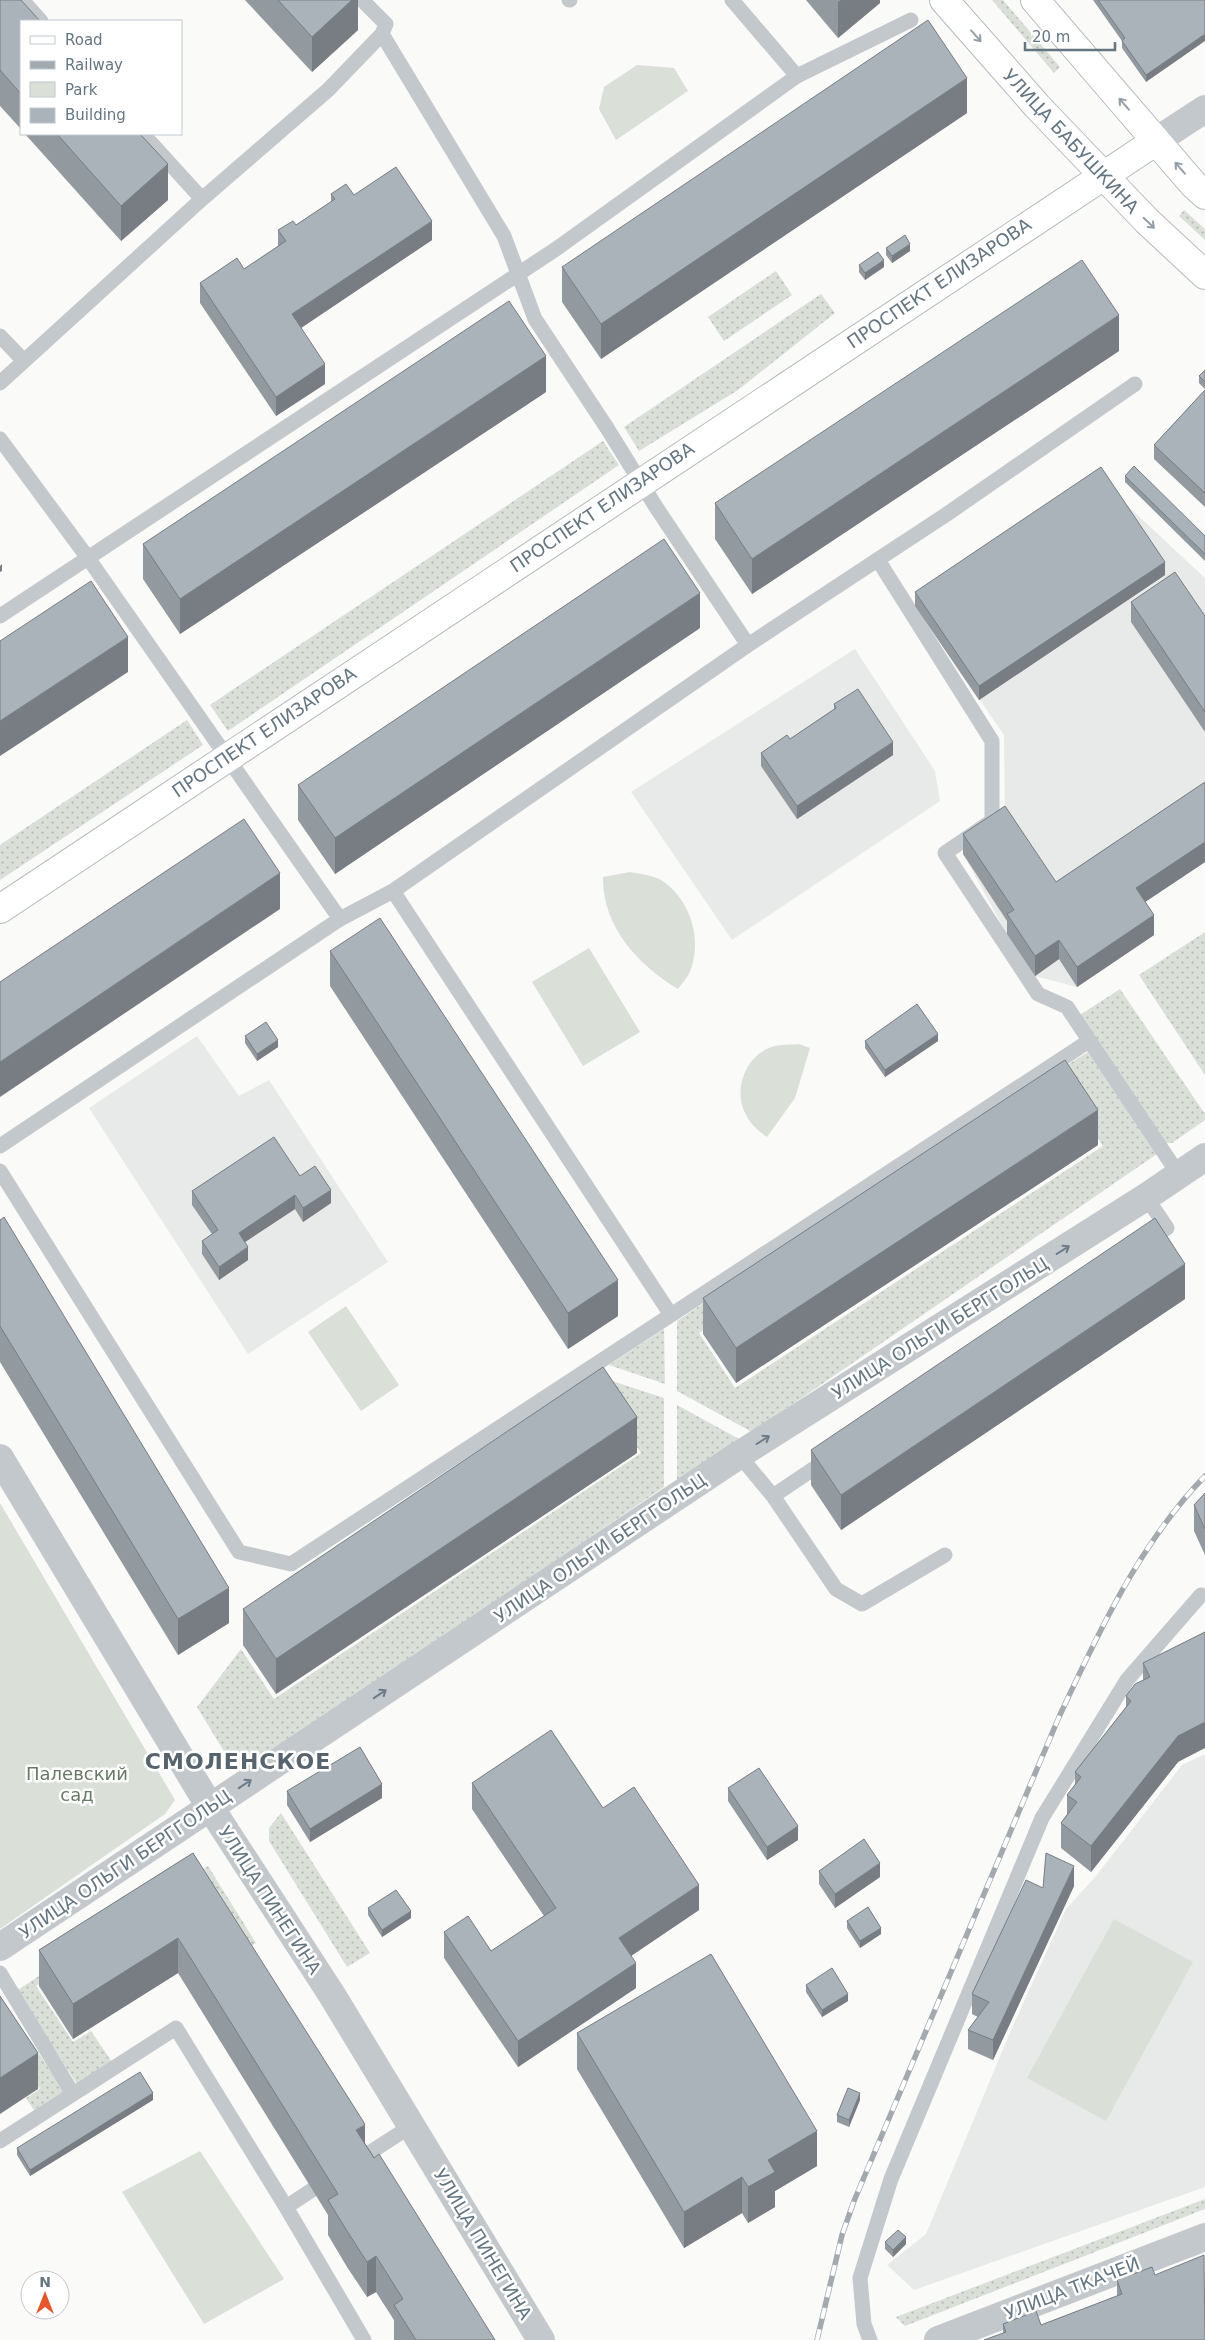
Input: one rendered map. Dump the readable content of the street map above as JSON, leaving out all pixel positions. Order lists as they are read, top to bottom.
{
  "streets": {
    "street": [
      "УЛИЦА БАБУШКИНА",
      "ПРОСПЕКТ ЕЛИЗАРОВА",
      "УЛИЦА ОЛЬГИ БЕРГГОЛЬЦ",
      "УЛИЦА ПИНЕГИНА",
      "УЛИЦА ТКАЧЕЙ"
    ]
  },
  "crossings": [
    ["УЛИЦА БАБУШКИНА", "ПРОСПЕКТ ЕЛИЗАРОВА"],
    ["УЛИЦА ОЛЬГИ БЕРГГОЛЬЦ", "УЛИЦА ПИНЕГИНА"]
  ],
  "one_way": ["УЛИЦА ОЛЬГИ БЕРГГОЛЬЦ"],
  "districts": ["СМОЛЕНСКОЕ"],
  "parks": ["Палевский сад"],
  "legend": [
    "Road",
    "Railway",
    "Park",
    "Building"
  ],
  "scale_bar": "20 m",
  "north": "top"
}
